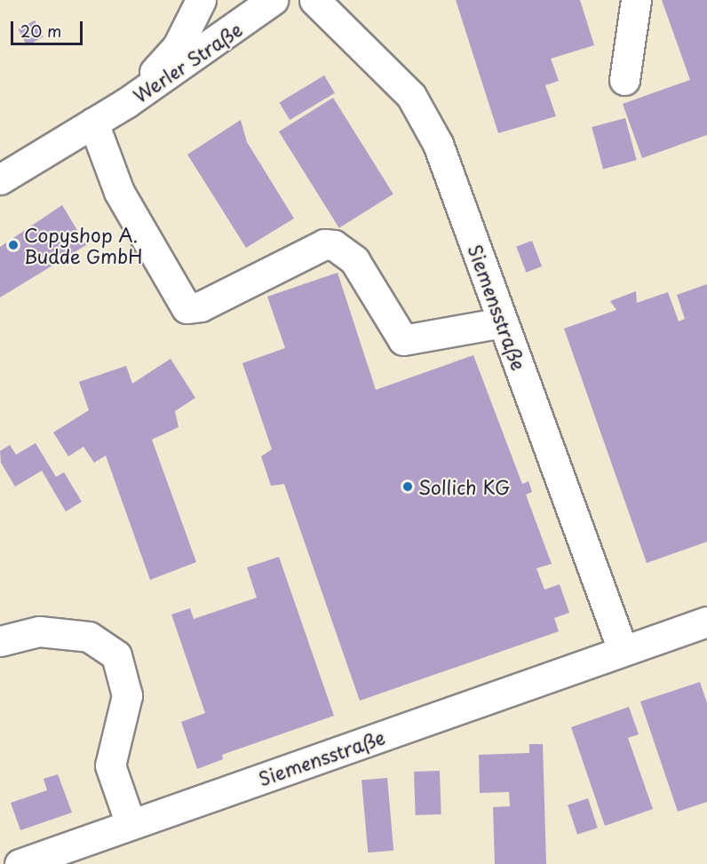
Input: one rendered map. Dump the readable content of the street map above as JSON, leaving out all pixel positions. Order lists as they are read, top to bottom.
{
  "streets": {
    "street": ["Werler Straße", "Siemensstraße"]
  },
  "places": ["Copyshop A. Budde GmbH", "Sollich KG"],
  "scale_bar": "20 m"
}
